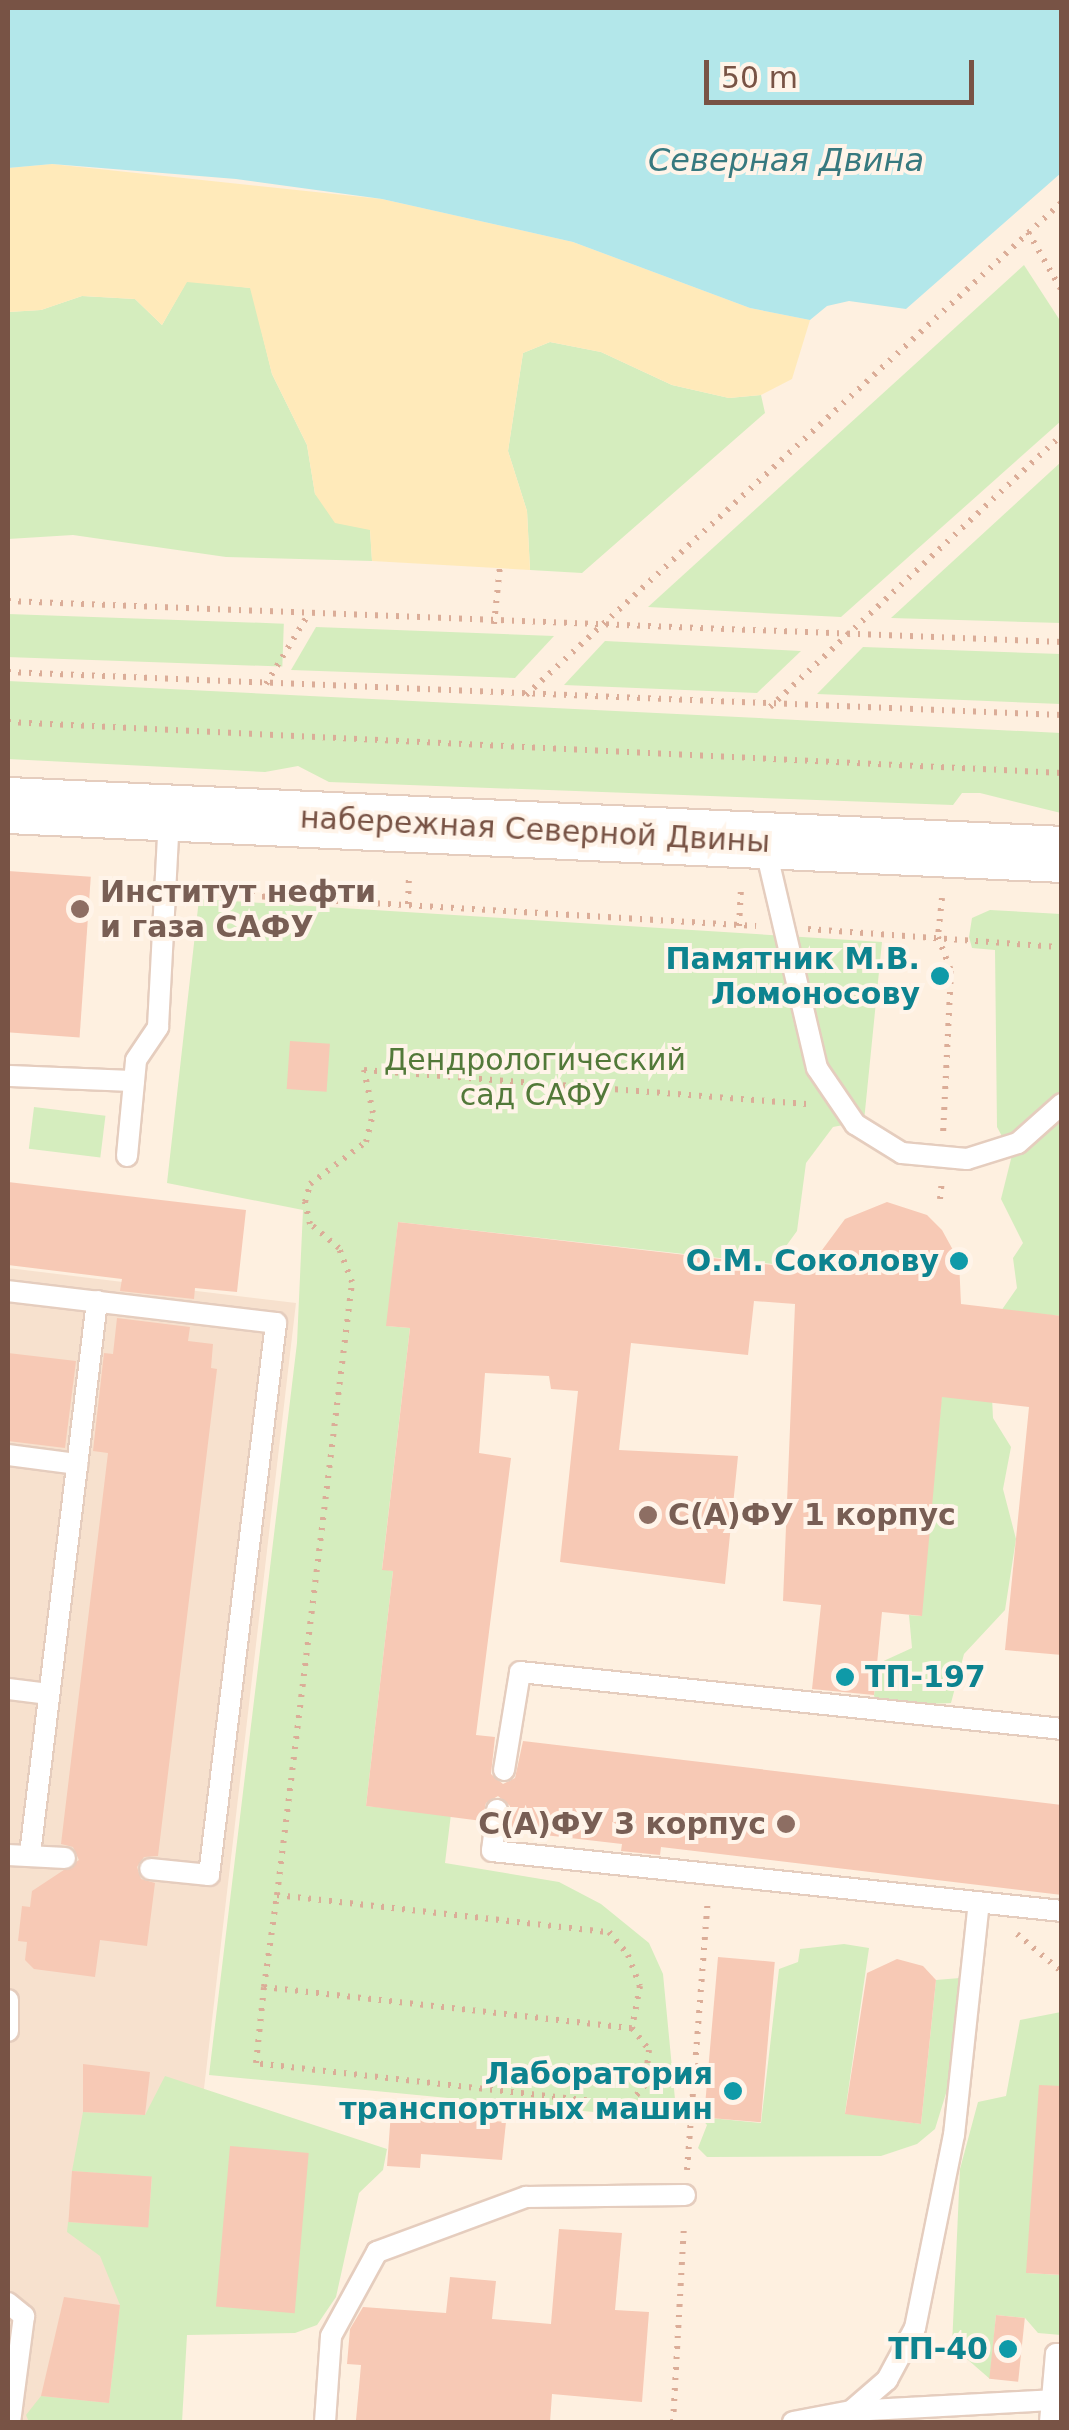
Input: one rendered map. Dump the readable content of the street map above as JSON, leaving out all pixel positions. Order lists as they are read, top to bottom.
{
  "streets": {
    "main road": ["набережная Северной Двины"]
  },
  "water": ["Северная Двина"],
  "parks": ["Дендрологический сад САФУ"],
  "places": [
    "Институт нефти и газа САФУ",
    "Памятник М.В. Ломоносову",
    "О.М. Соколову",
    "С(А)ФУ 1 корпус",
    "ТП-197",
    "С(А)ФУ 3 корпус",
    "Лаборатория транспортных машин",
    "ТП-40"
  ],
  "scale_bar": "50 m"
}
